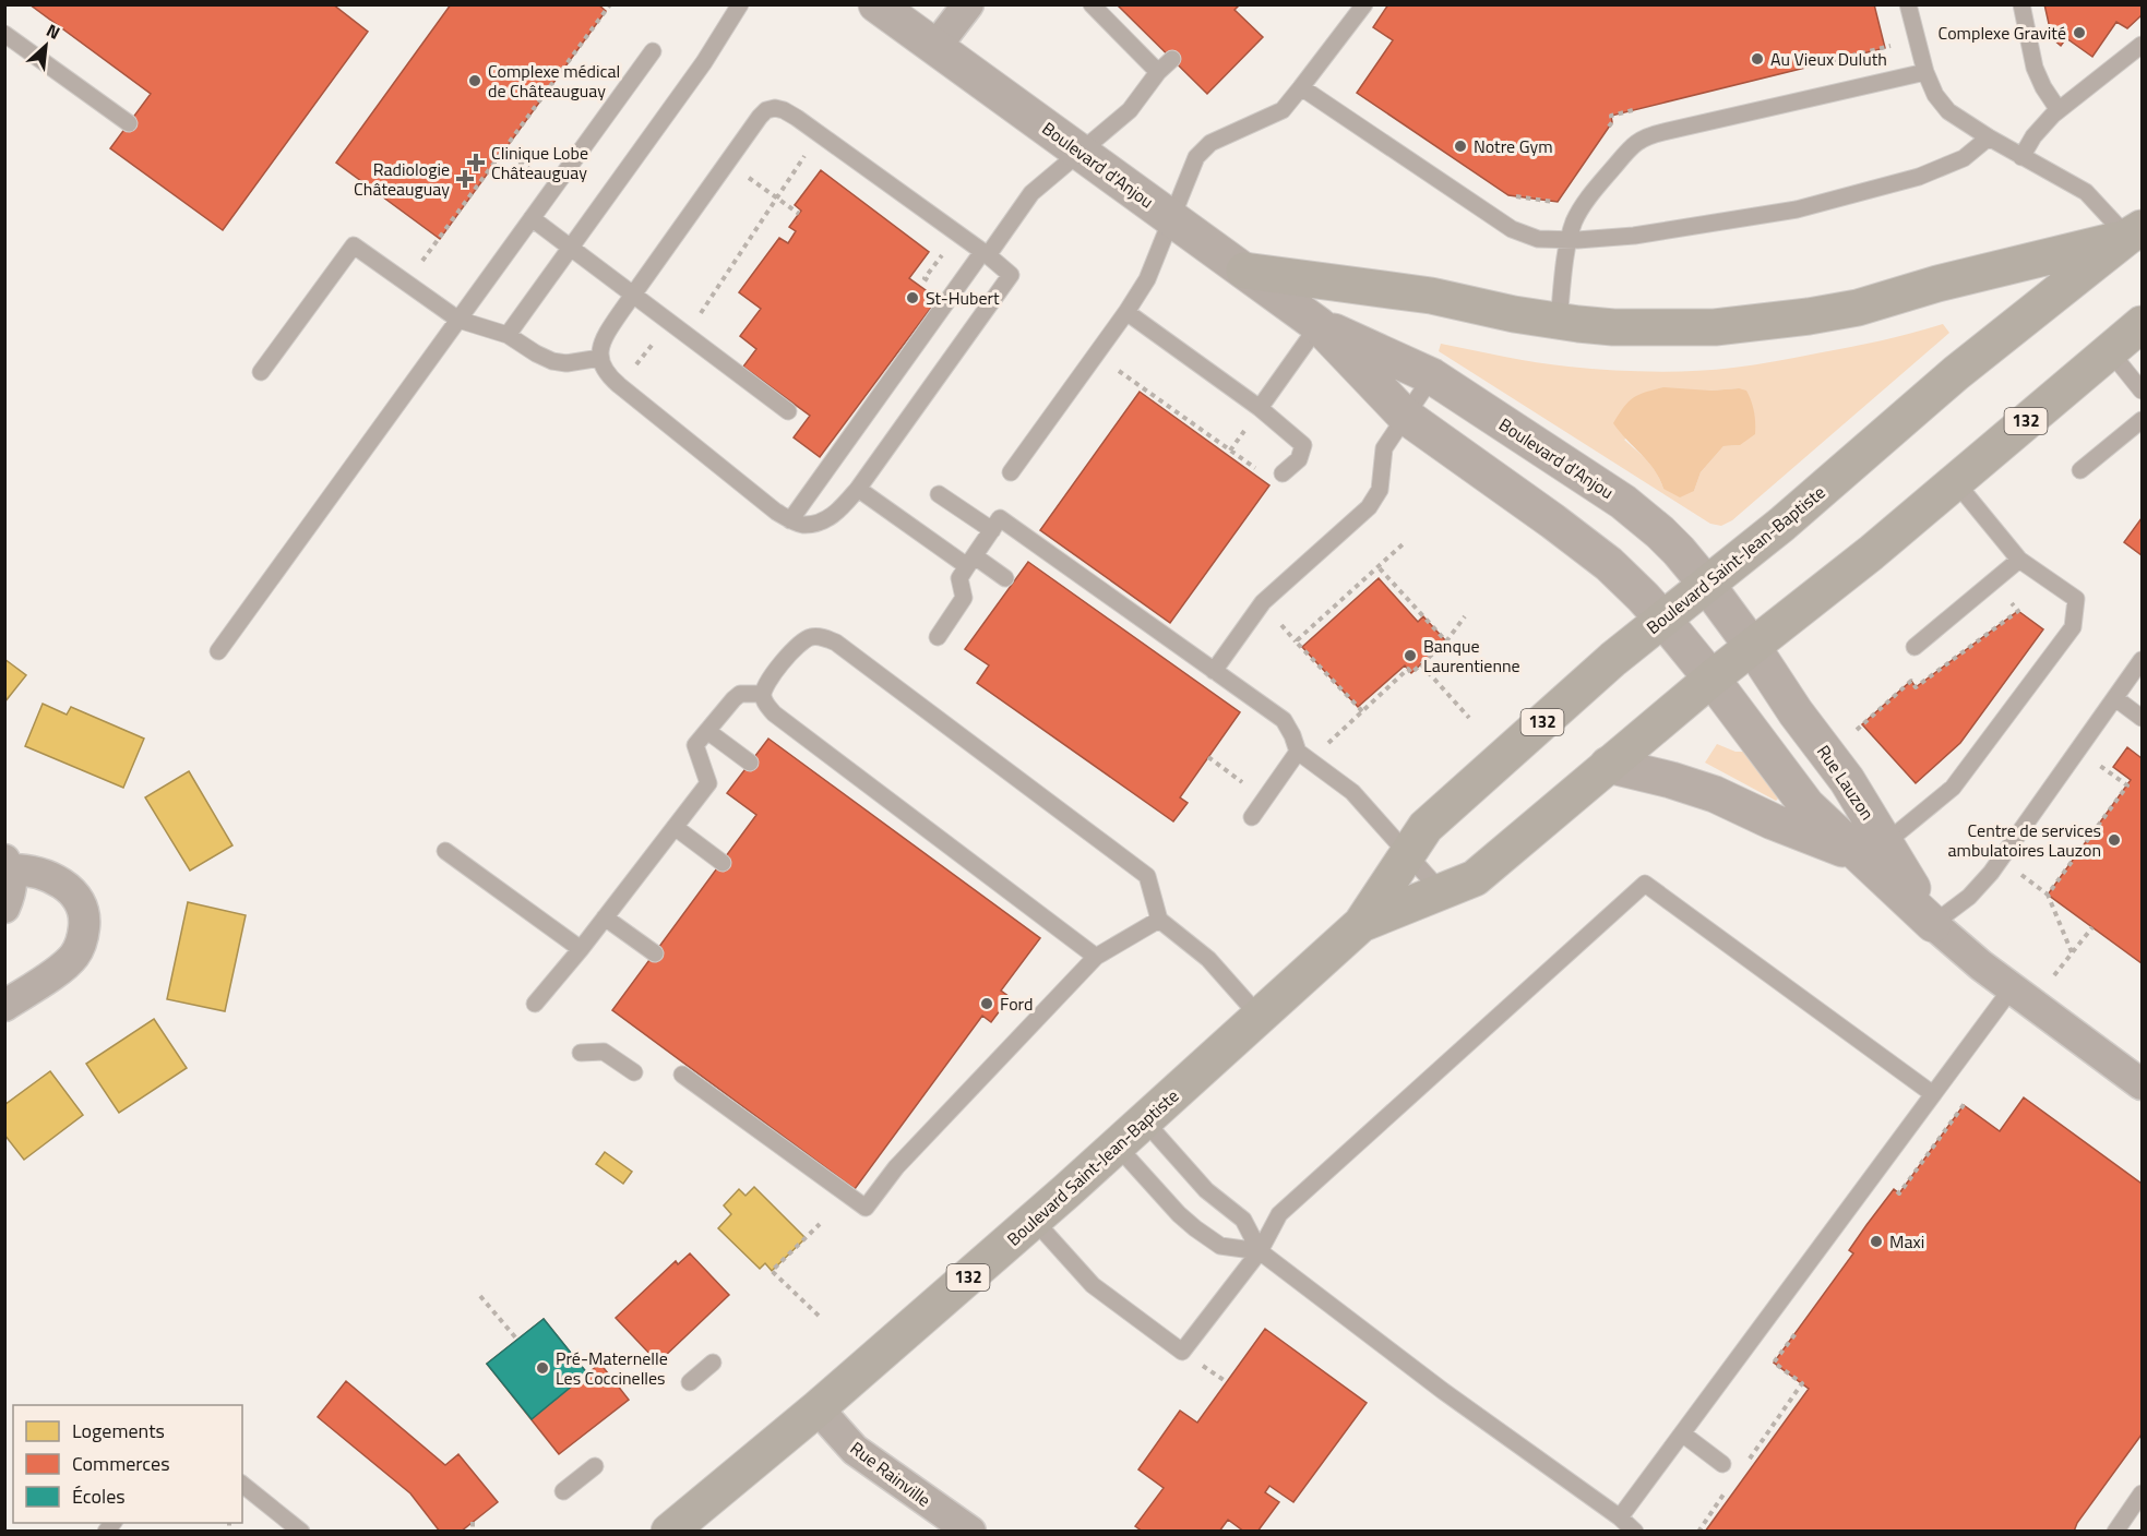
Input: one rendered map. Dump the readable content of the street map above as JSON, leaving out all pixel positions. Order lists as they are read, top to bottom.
{
  "streets": {
    "highway": ["132", "Boulevard Saint-Jean-Baptiste"],
    "street": ["Boulevard d'Anjou", "Rue Lauzon", "Rue Rainville"]
  },
  "crossings": [
    ["Boulevard d'Anjou", "Boulevard Saint-Jean-Baptiste"],
    ["Boulevard d'Anjou", "Rue Lauzon"],
    ["Boulevard Saint-Jean-Baptiste", "Rue Lauzon"],
    ["Boulevard Saint-Jean-Baptiste", "Rue Rainville"]
  ],
  "places": {
    "other": [
      "Complexe Gravité",
      "Au Vieux Duluth",
      "Complexe médical de Châteauguay",
      "Notre Gym",
      "St-Hubert",
      "Banque Laurentienne",
      "Centre de services ambulatoires Lauzon",
      "Ford",
      "Maxi",
      "Pré-Maternelle Les Coccinelles"
    ],
    "health": ["Clinique Lobe Châteauguay", "Radiologie Châteauguay"]
  },
  "legend": ["Logements", "Commerces", "Écoles"],
  "north": "top right"
}
